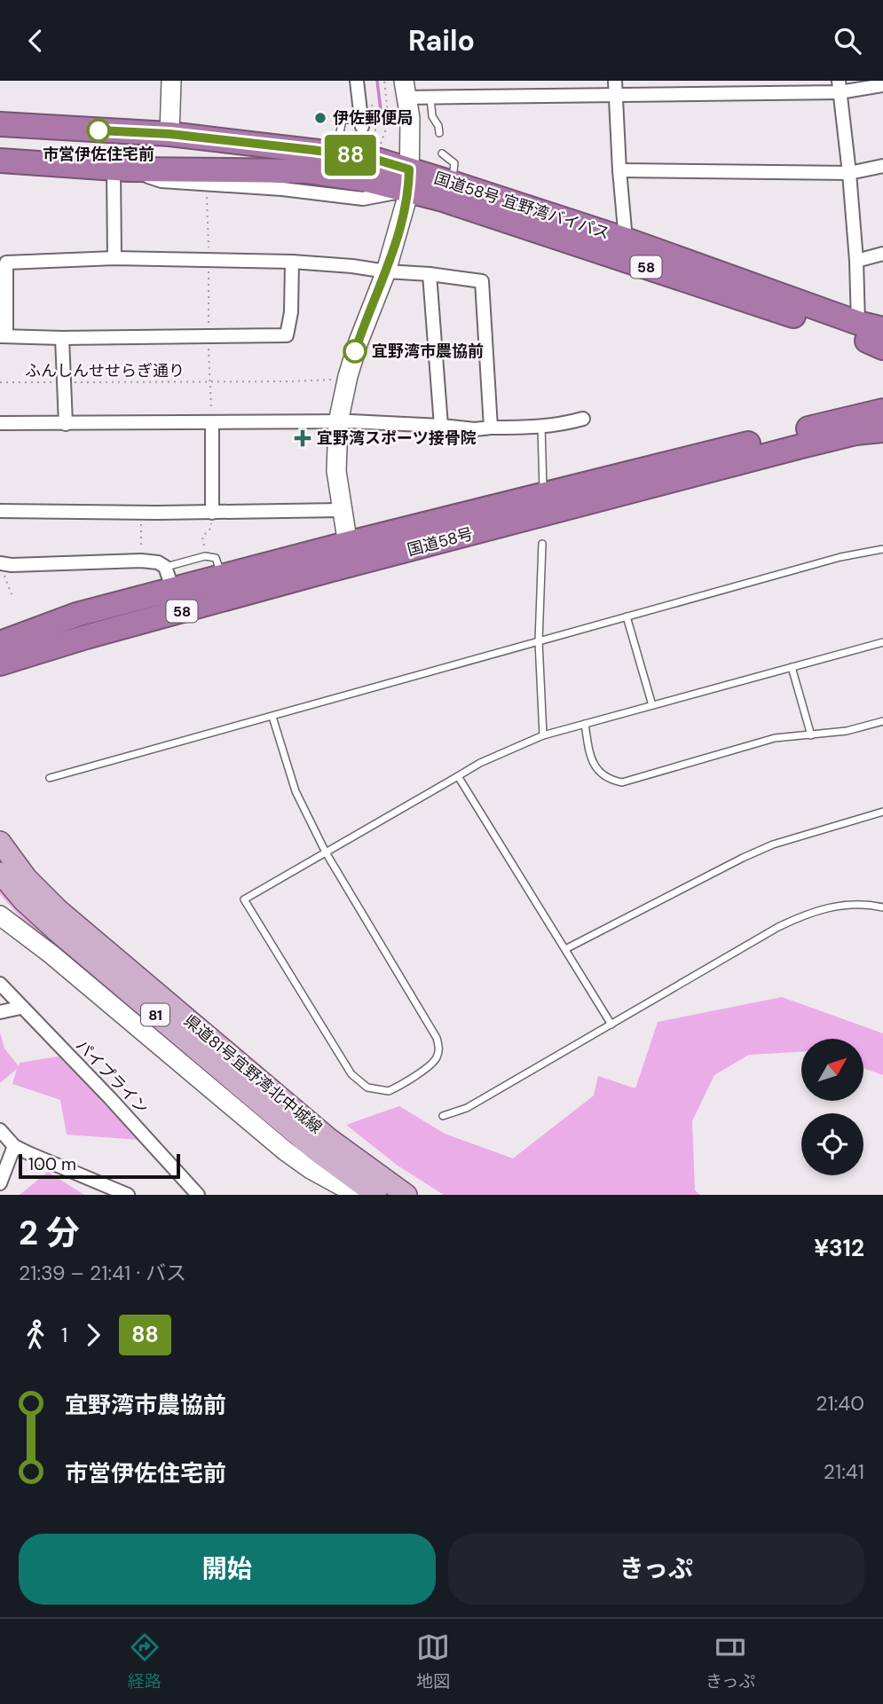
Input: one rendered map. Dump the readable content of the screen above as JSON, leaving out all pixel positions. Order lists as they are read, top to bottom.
{
  "streets": {
    "highway": ["国道58号 宜野湾バイパス", "58", "国道58号"],
    "main road": ["81", "県道81号宜野湾北中城線"],
    "street": ["パイプライン"],
    "path": ["ふんしんせせらぎ通り"]
  },
  "places": {
    "other": ["伊佐郵便局", "市営伊佐住宅前", "宜野湾市農協前"],
    "health": ["宜野湾スポーツ接骨院"]
  },
  "lines": ["bus line 88"],
  "scale_bar": "100 m",
  "north": "top right",
  "page": {
    "header": "Railo",
    "on_map": "88",
    "scale": "100 m",
    "heading": ["2 分", "21:39 – 21:41 · バス", "¥312"],
    "legs": ["1", "88"],
    "list": [
      {
        "name": "宜野湾市農協前",
        "value": "21:40"
      },
      {
        "name": "市営伊佐住宅前",
        "value": "21:41"
      }
    ],
    "buttons": ["開始", "きっぷ"],
    "tabs": ["経路", "地図", "きっぷ"]
  }
}
